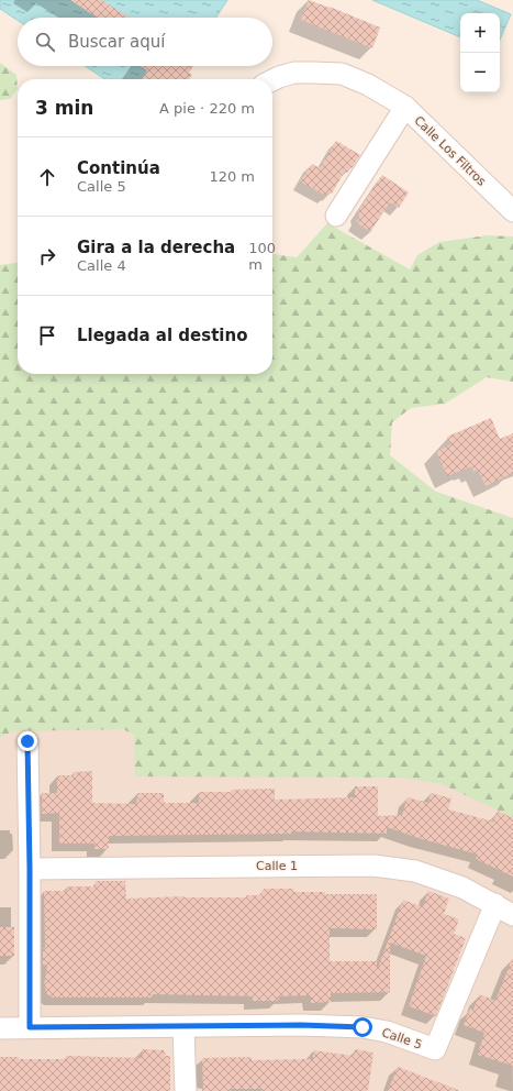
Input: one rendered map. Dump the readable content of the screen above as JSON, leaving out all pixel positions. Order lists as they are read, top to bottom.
{
  "streets": {
    "street": ["Calle Los Filtros", "Calle 1", "Calle 5"]
  },
  "crossings": [
    ["Calle 1", "Calle 5"]
  ],
  "page": {
    "map_buttons": ["+", "−"],
    "search": "Buscar aquí",
    "heading": ["3 min", "A pie · 220 m"],
    "list": [
      ["Continúa", "Calle 5", "120 m"],
      ["Gira a la derecha", "Calle 4", "100 m"],
      "Llegada al destino"
    ]
  }
}
